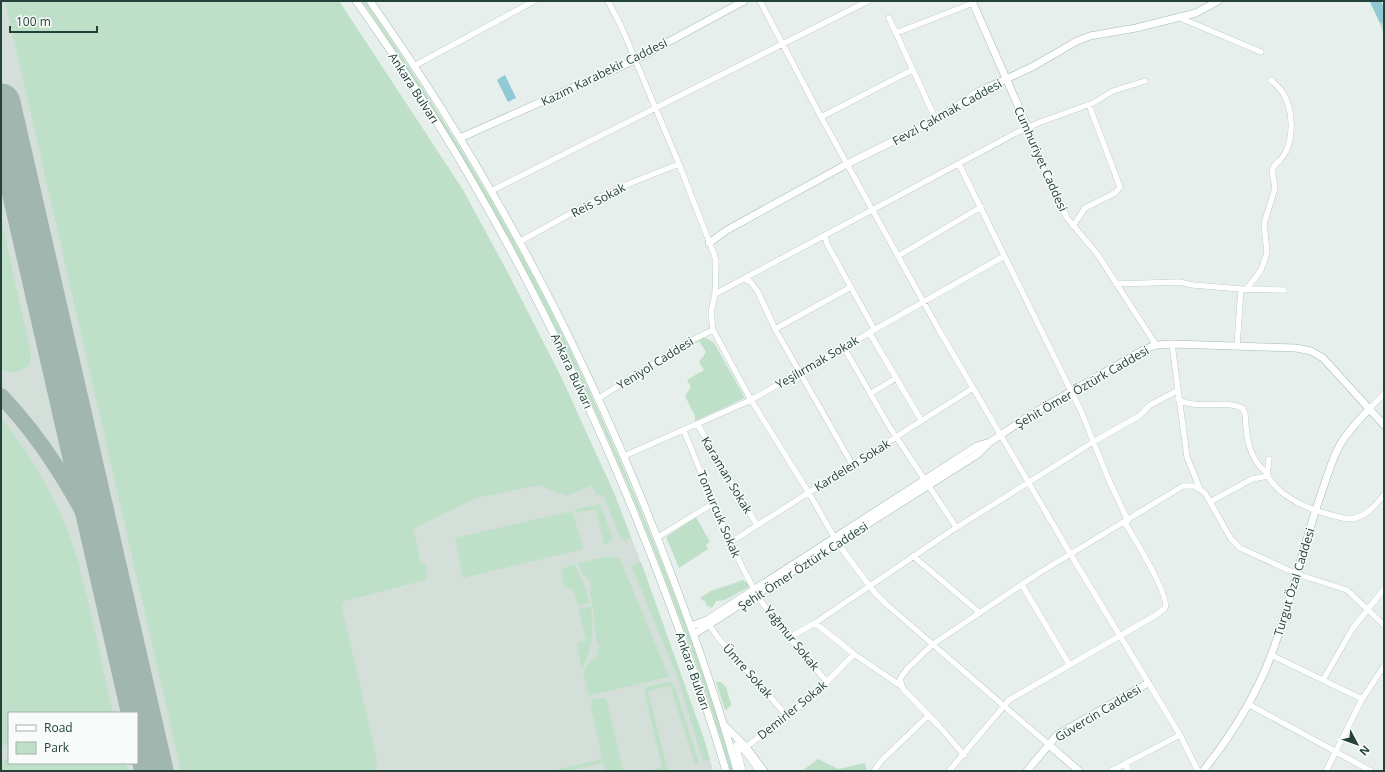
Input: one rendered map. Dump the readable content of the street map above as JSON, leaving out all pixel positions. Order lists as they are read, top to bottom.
{
  "streets": {
    "street": [
      "Kazım Karabekir Caddesi",
      "Ankara Bulvarı",
      "Fevzi Çakmak Caddesi",
      "Cumhuriyet Caddesi",
      "Reis Sokak",
      "Yeşilırmak Sokak",
      "Yeniyol Caddesi",
      "Şehit Ömer Öztürk Caddesi",
      "Kardelen Sokak",
      "Karaman Sokak",
      "Tomurcuk Sokak",
      "Turgut Özal Caddesi",
      "Yağmur Sokak",
      "Ümre Sokak",
      "Demirler Sokak",
      "Güvercin Caddesi"
    ]
  },
  "crossings": [
    ["Kazım Karabekir Caddesi", "Ankara Bulvarı"],
    ["Ankara Bulvarı", "Reis Sokak"],
    ["Ankara Bulvarı", "Yeşilırmak Sokak"],
    ["Ankara Bulvarı", "Yeniyol Caddesi"],
    ["Ankara Bulvarı", "Şehit Ömer Öztürk Caddesi"],
    ["Fevzi Çakmak Caddesi", "Cumhuriyet Caddesi"],
    ["Cumhuriyet Caddesi", "Şehit Ömer Öztürk Caddesi"],
    ["Yeşilırmak Sokak", "Karaman Sokak"],
    ["Yeşilırmak Sokak", "Tomurcuk Sokak"],
    ["Şehit Ömer Öztürk Caddesi", "Tomurcuk Sokak"],
    ["Şehit Ömer Öztürk Caddesi", "Turgut Özal Caddesi"],
    ["Şehit Ömer Öztürk Caddesi", "Yağmur Sokak"],
    ["Şehit Ömer Öztürk Caddesi", "Ümre Sokak"],
    ["Kardelen Sokak", "Karaman Sokak"],
    ["Kardelen Sokak", "Tomurcuk Sokak"],
    ["Tomurcuk Sokak", "Yağmur Sokak"],
    ["Yağmur Sokak", "Demirler Sokak"],
    ["Ümre Sokak", "Demirler Sokak"]
  ],
  "legend": ["Road", "Park"],
  "scale_bar": "100 m",
  "north": "bottom right"
}
